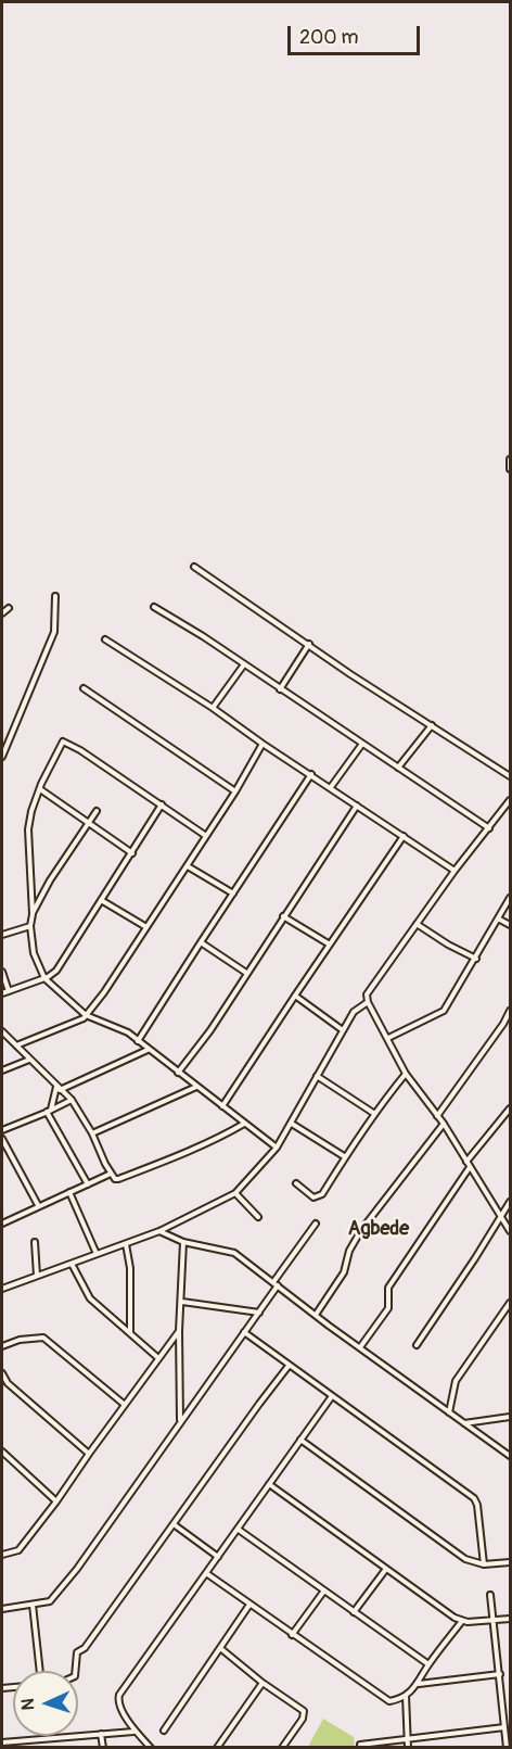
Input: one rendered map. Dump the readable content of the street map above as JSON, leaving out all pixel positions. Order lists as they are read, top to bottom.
{
  "districts": ["Agbede"],
  "scale_bar": "200 m",
  "north": "left"
}
